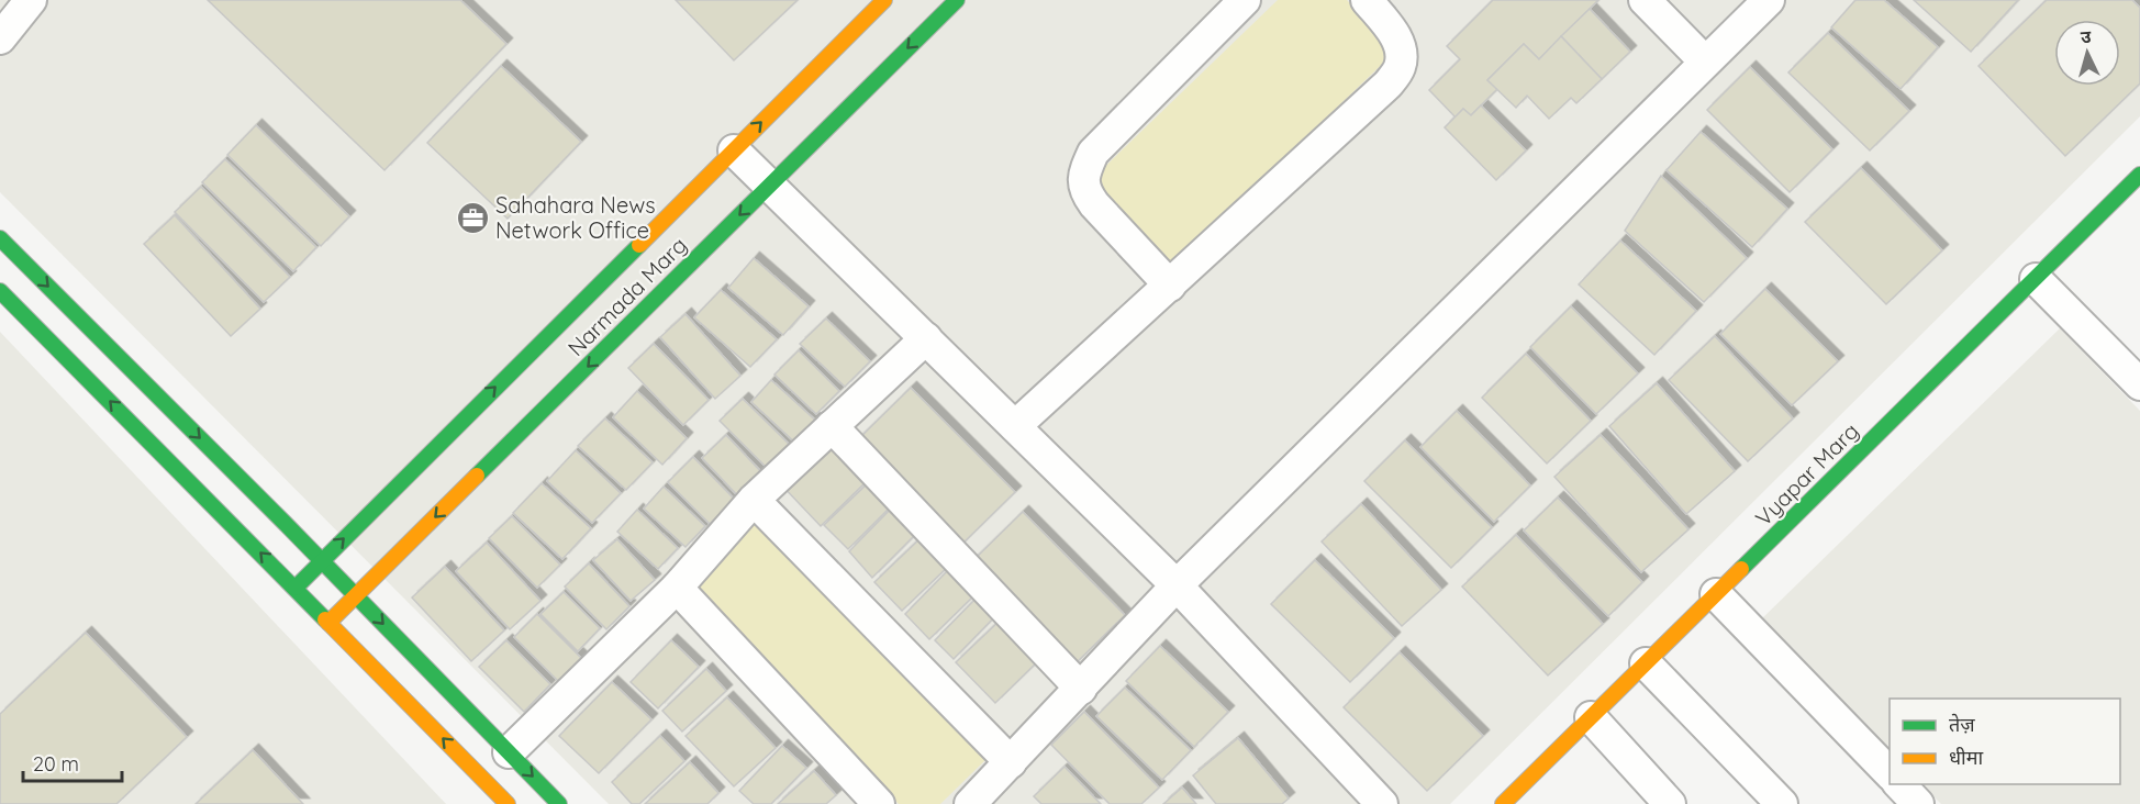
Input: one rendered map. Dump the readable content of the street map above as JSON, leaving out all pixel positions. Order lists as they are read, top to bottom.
{
  "streets": {
    "street": ["Narmada Marg", "Vyapar Marg"]
  },
  "places": {
    "office": ["Sahahara News Network Office"]
  },
  "legend": ["तेज़", "धीमा"],
  "scale_bar": "20 m",
  "north": "top"
}
